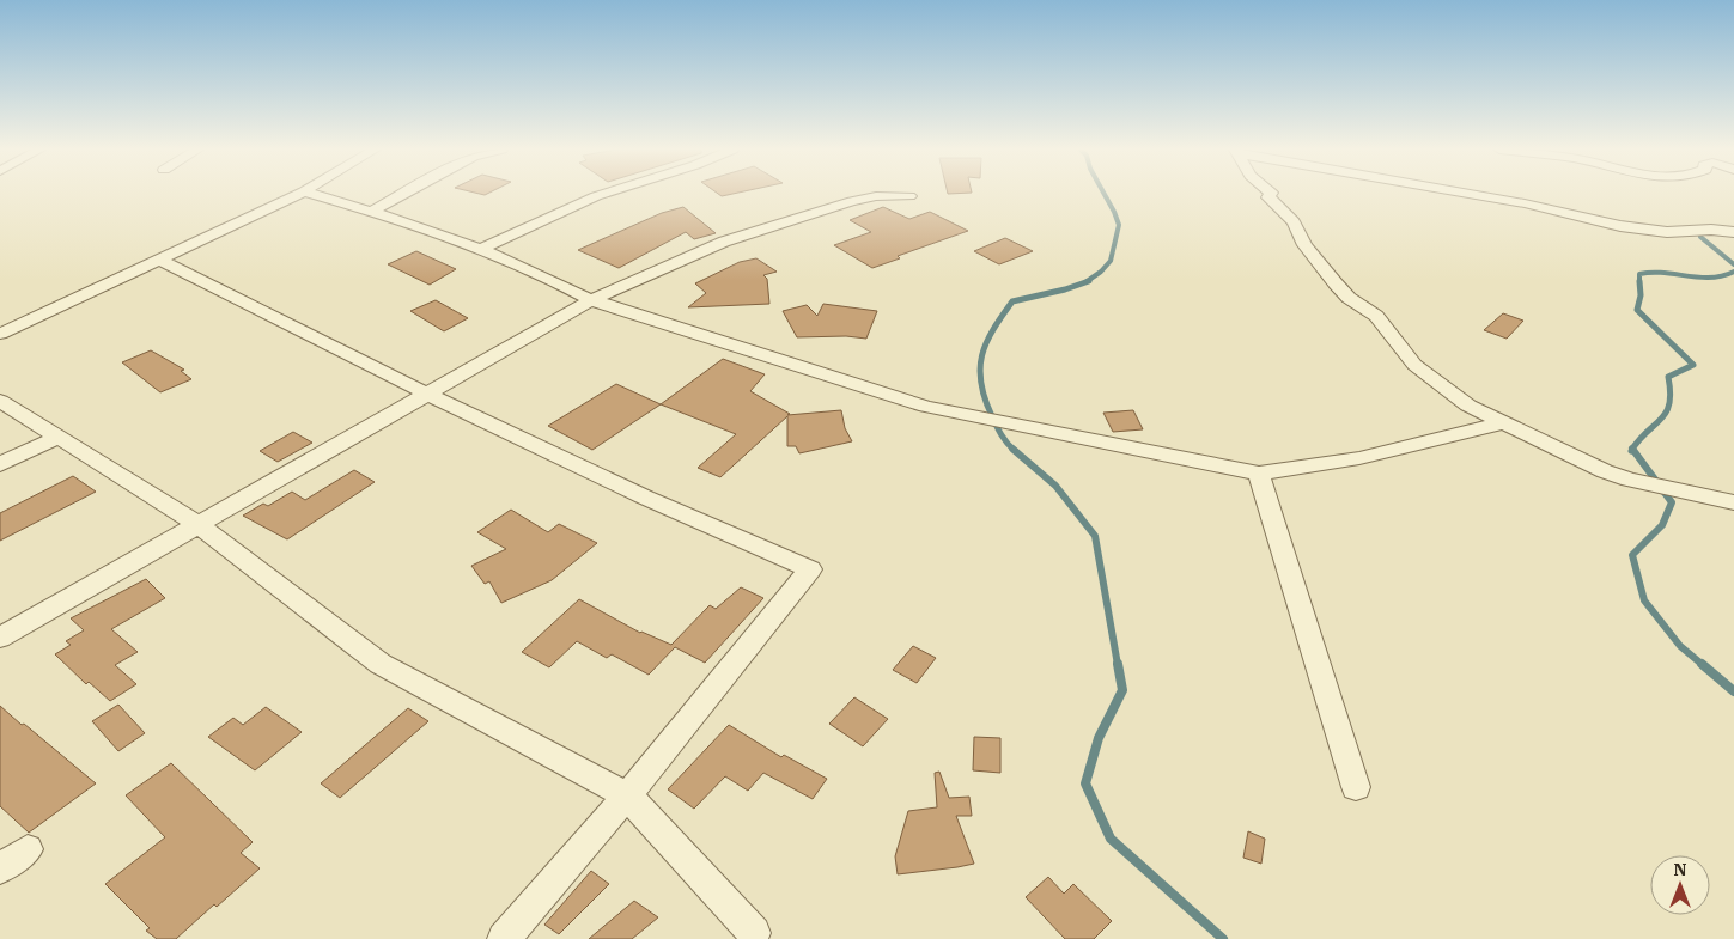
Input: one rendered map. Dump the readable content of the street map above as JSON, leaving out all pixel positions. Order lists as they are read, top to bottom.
{
  "north": "top"
}
